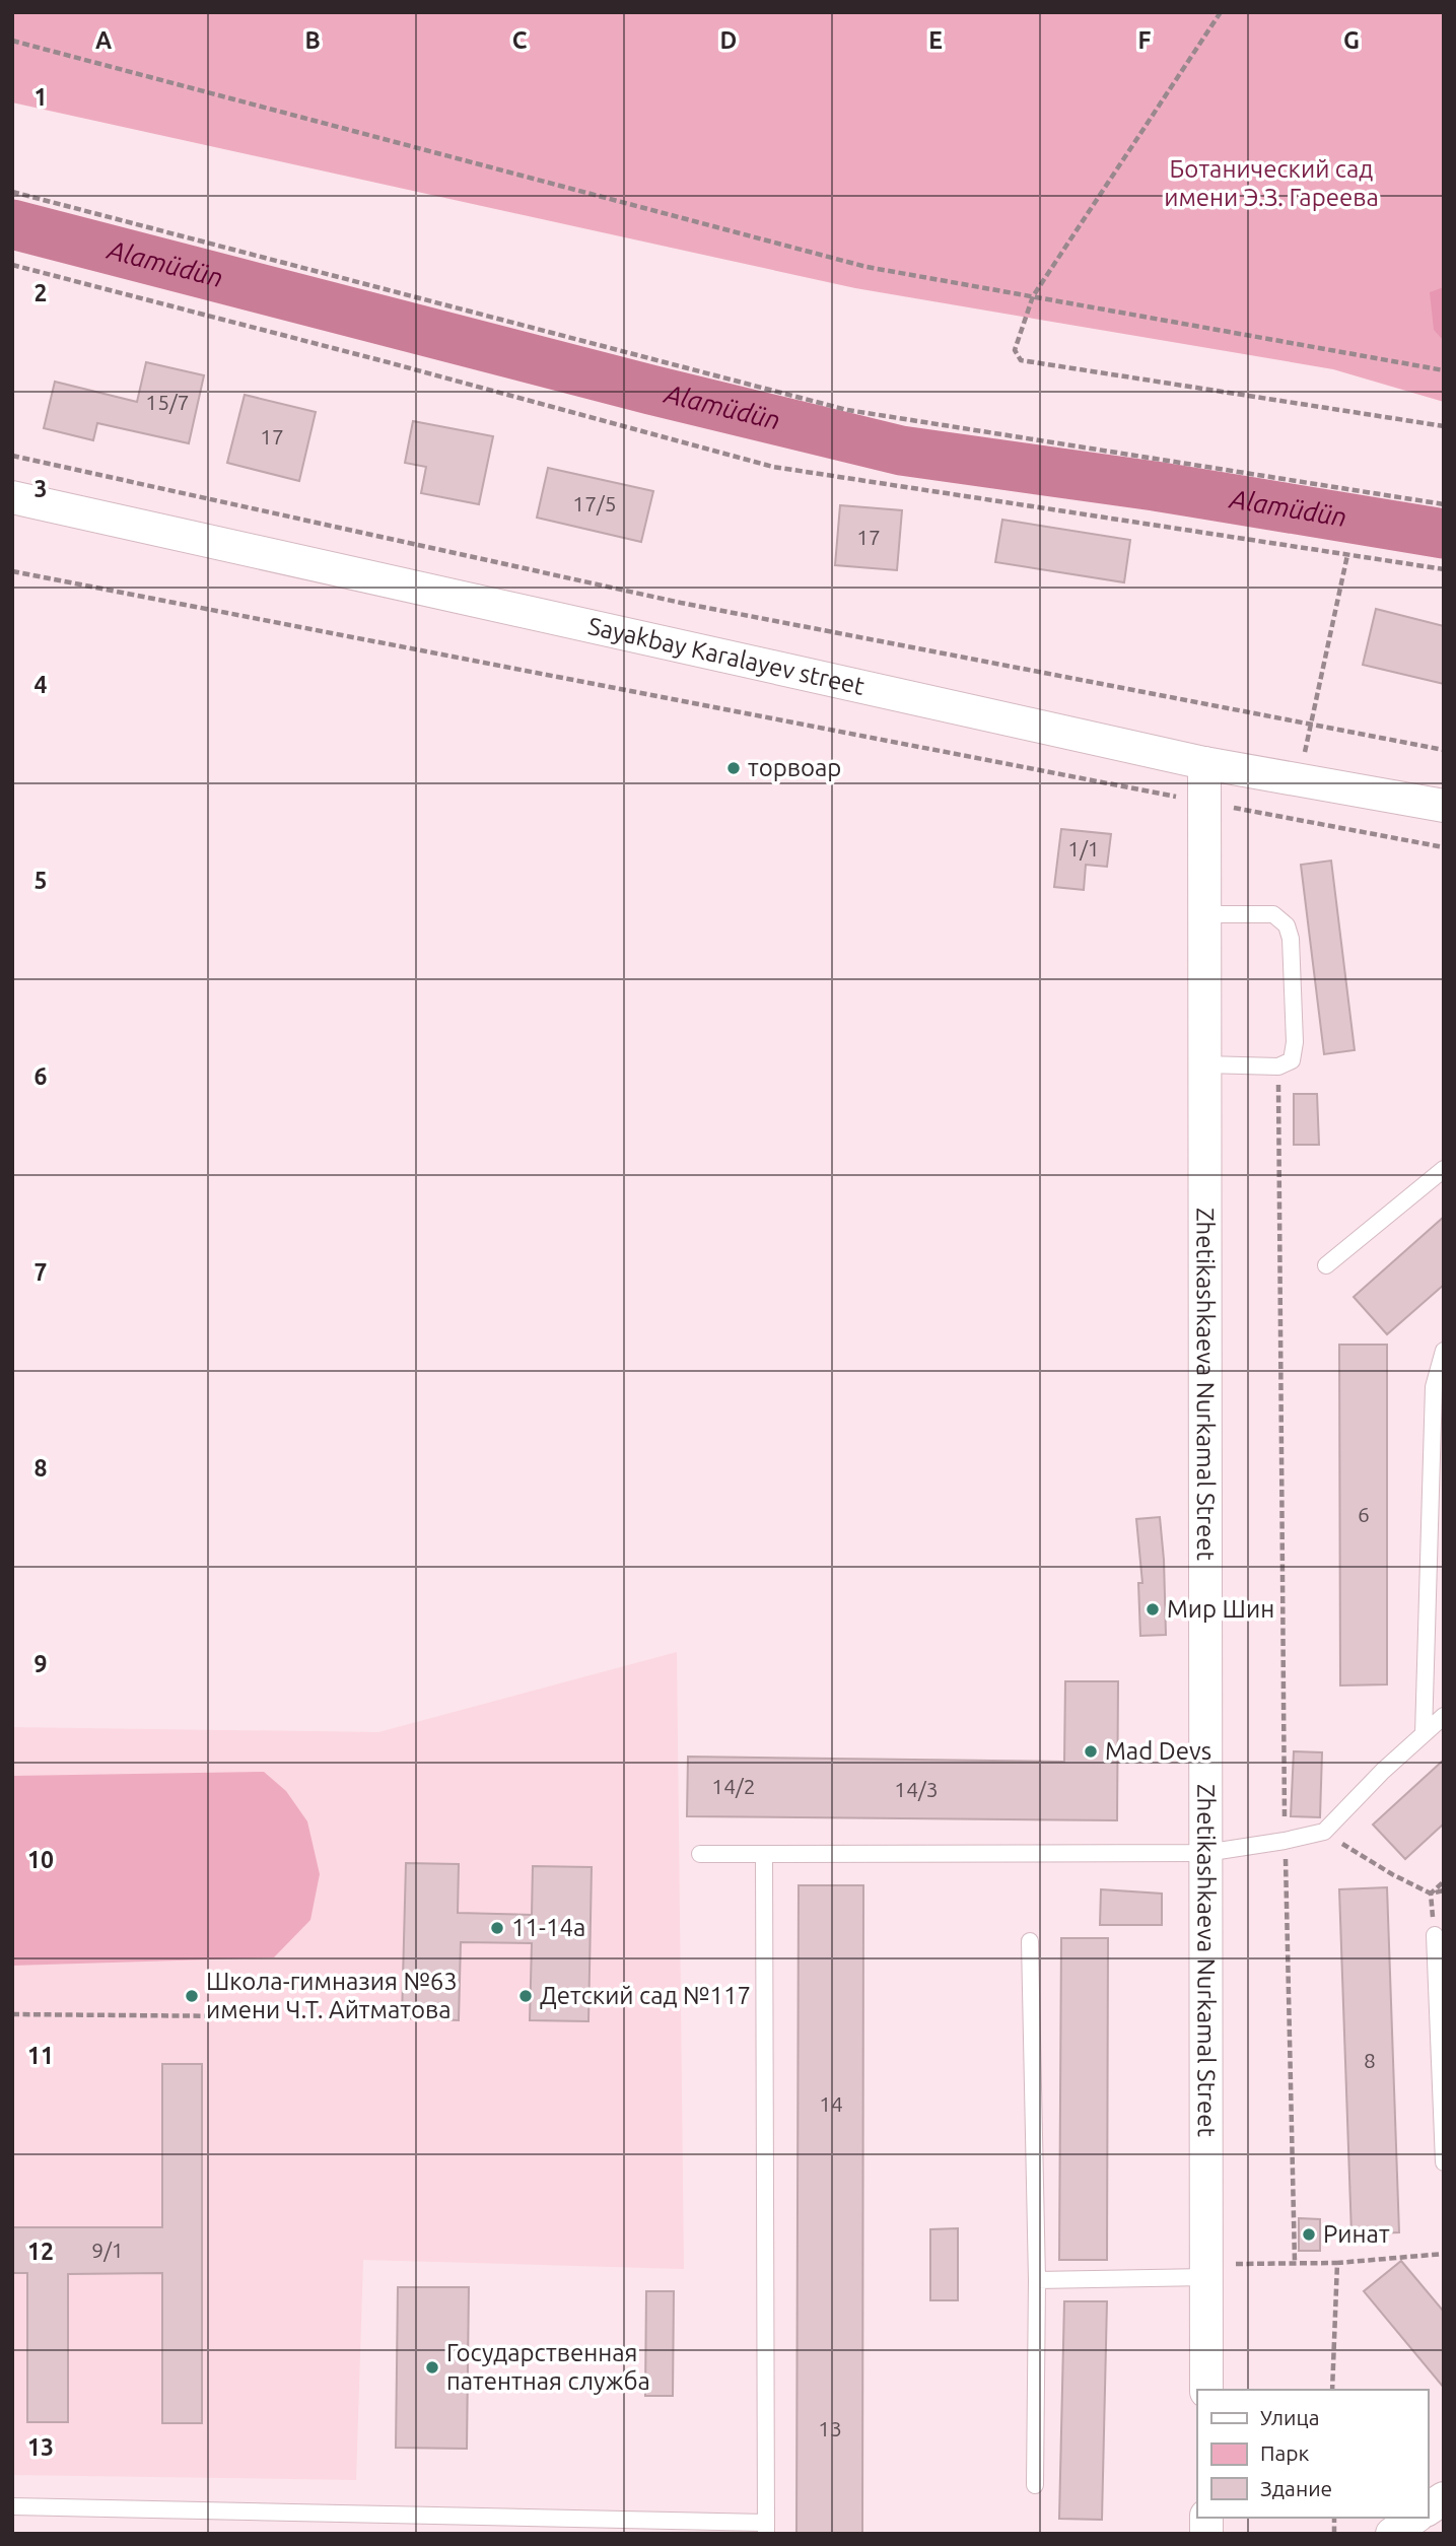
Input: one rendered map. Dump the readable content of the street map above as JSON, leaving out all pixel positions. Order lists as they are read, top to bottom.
{
  "streets": {
    "street": ["Sayakbay Karalayev street", "Zhetikashkaeva Nurkamal Street"]
  },
  "crossings": [
    ["Sayakbay Karalayev street", "Zhetikashkaeva Nurkamal Street"]
  ],
  "water": ["Alamüdün"],
  "parks": ["Ботанический сад имени Э.З. Гареева"],
  "places": [
    "торвоар",
    "Мир Шин",
    "Mad Devs",
    "11-14а",
    "Школа-гимназия №63 имени Ч.Т. Айтматова",
    "Детский сад №117",
    "Ринат",
    "Государственная патентная служба"
  ],
  "house_numbers": [
    "15/7",
    "17",
    "17/5",
    "17",
    "1/1",
    "6",
    "14/2",
    "14/3",
    "8",
    "14",
    "9/1",
    "13"
  ],
  "legend": ["Улица", "Парк", "Здание"],
  "grid": {
    "columns": [
      "A",
      "B",
      "C",
      "D",
      "E",
      "F",
      "G"
    ],
    "rows": [
      "1",
      "2",
      "3",
      "4",
      "5",
      "6",
      "7",
      "8",
      "9",
      "10",
      "11",
      "12",
      "13"
    ]
  }
}
